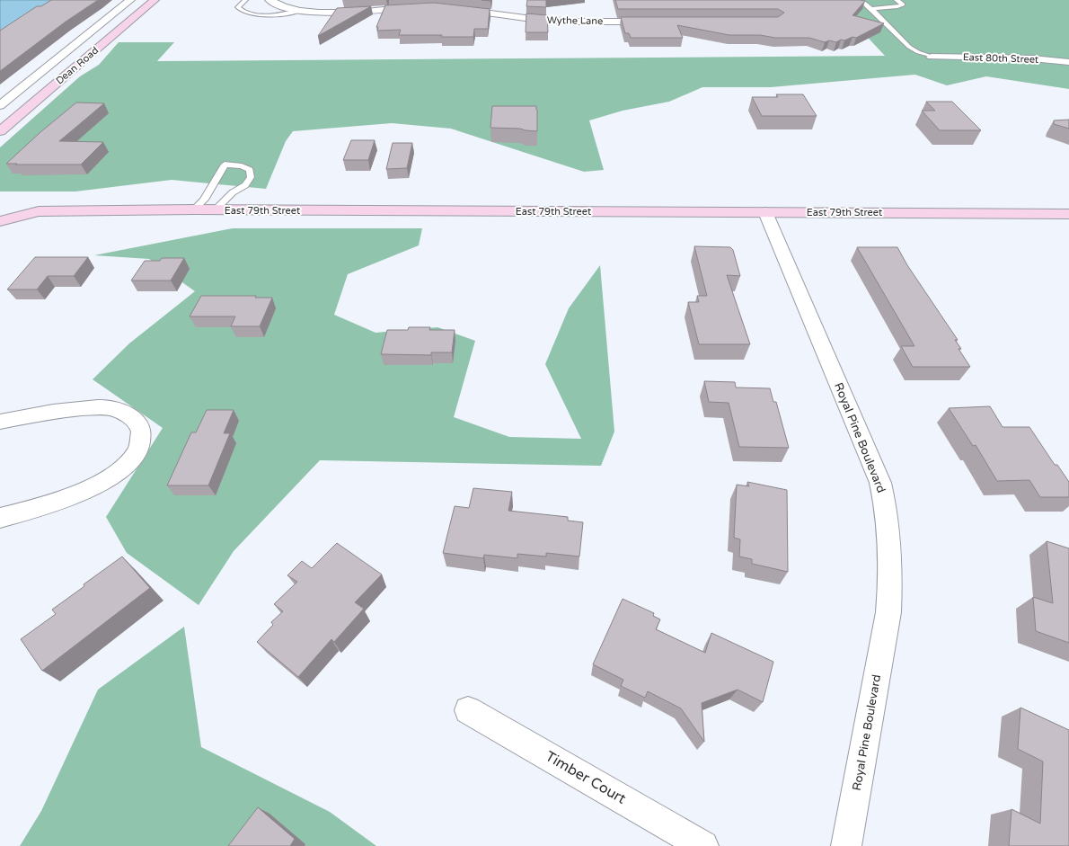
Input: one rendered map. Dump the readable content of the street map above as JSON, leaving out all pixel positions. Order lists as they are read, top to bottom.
{
  "streets": {
    "street": [
      "Wythe Lane",
      "East 80th Street",
      "Dean Road",
      "East 79th Street",
      "Royal Pine Boulevard",
      "Timber Court"
    ]
  },
  "crossings": [
    ["East 79th Street", "Royal Pine Boulevard"]
  ]
}
